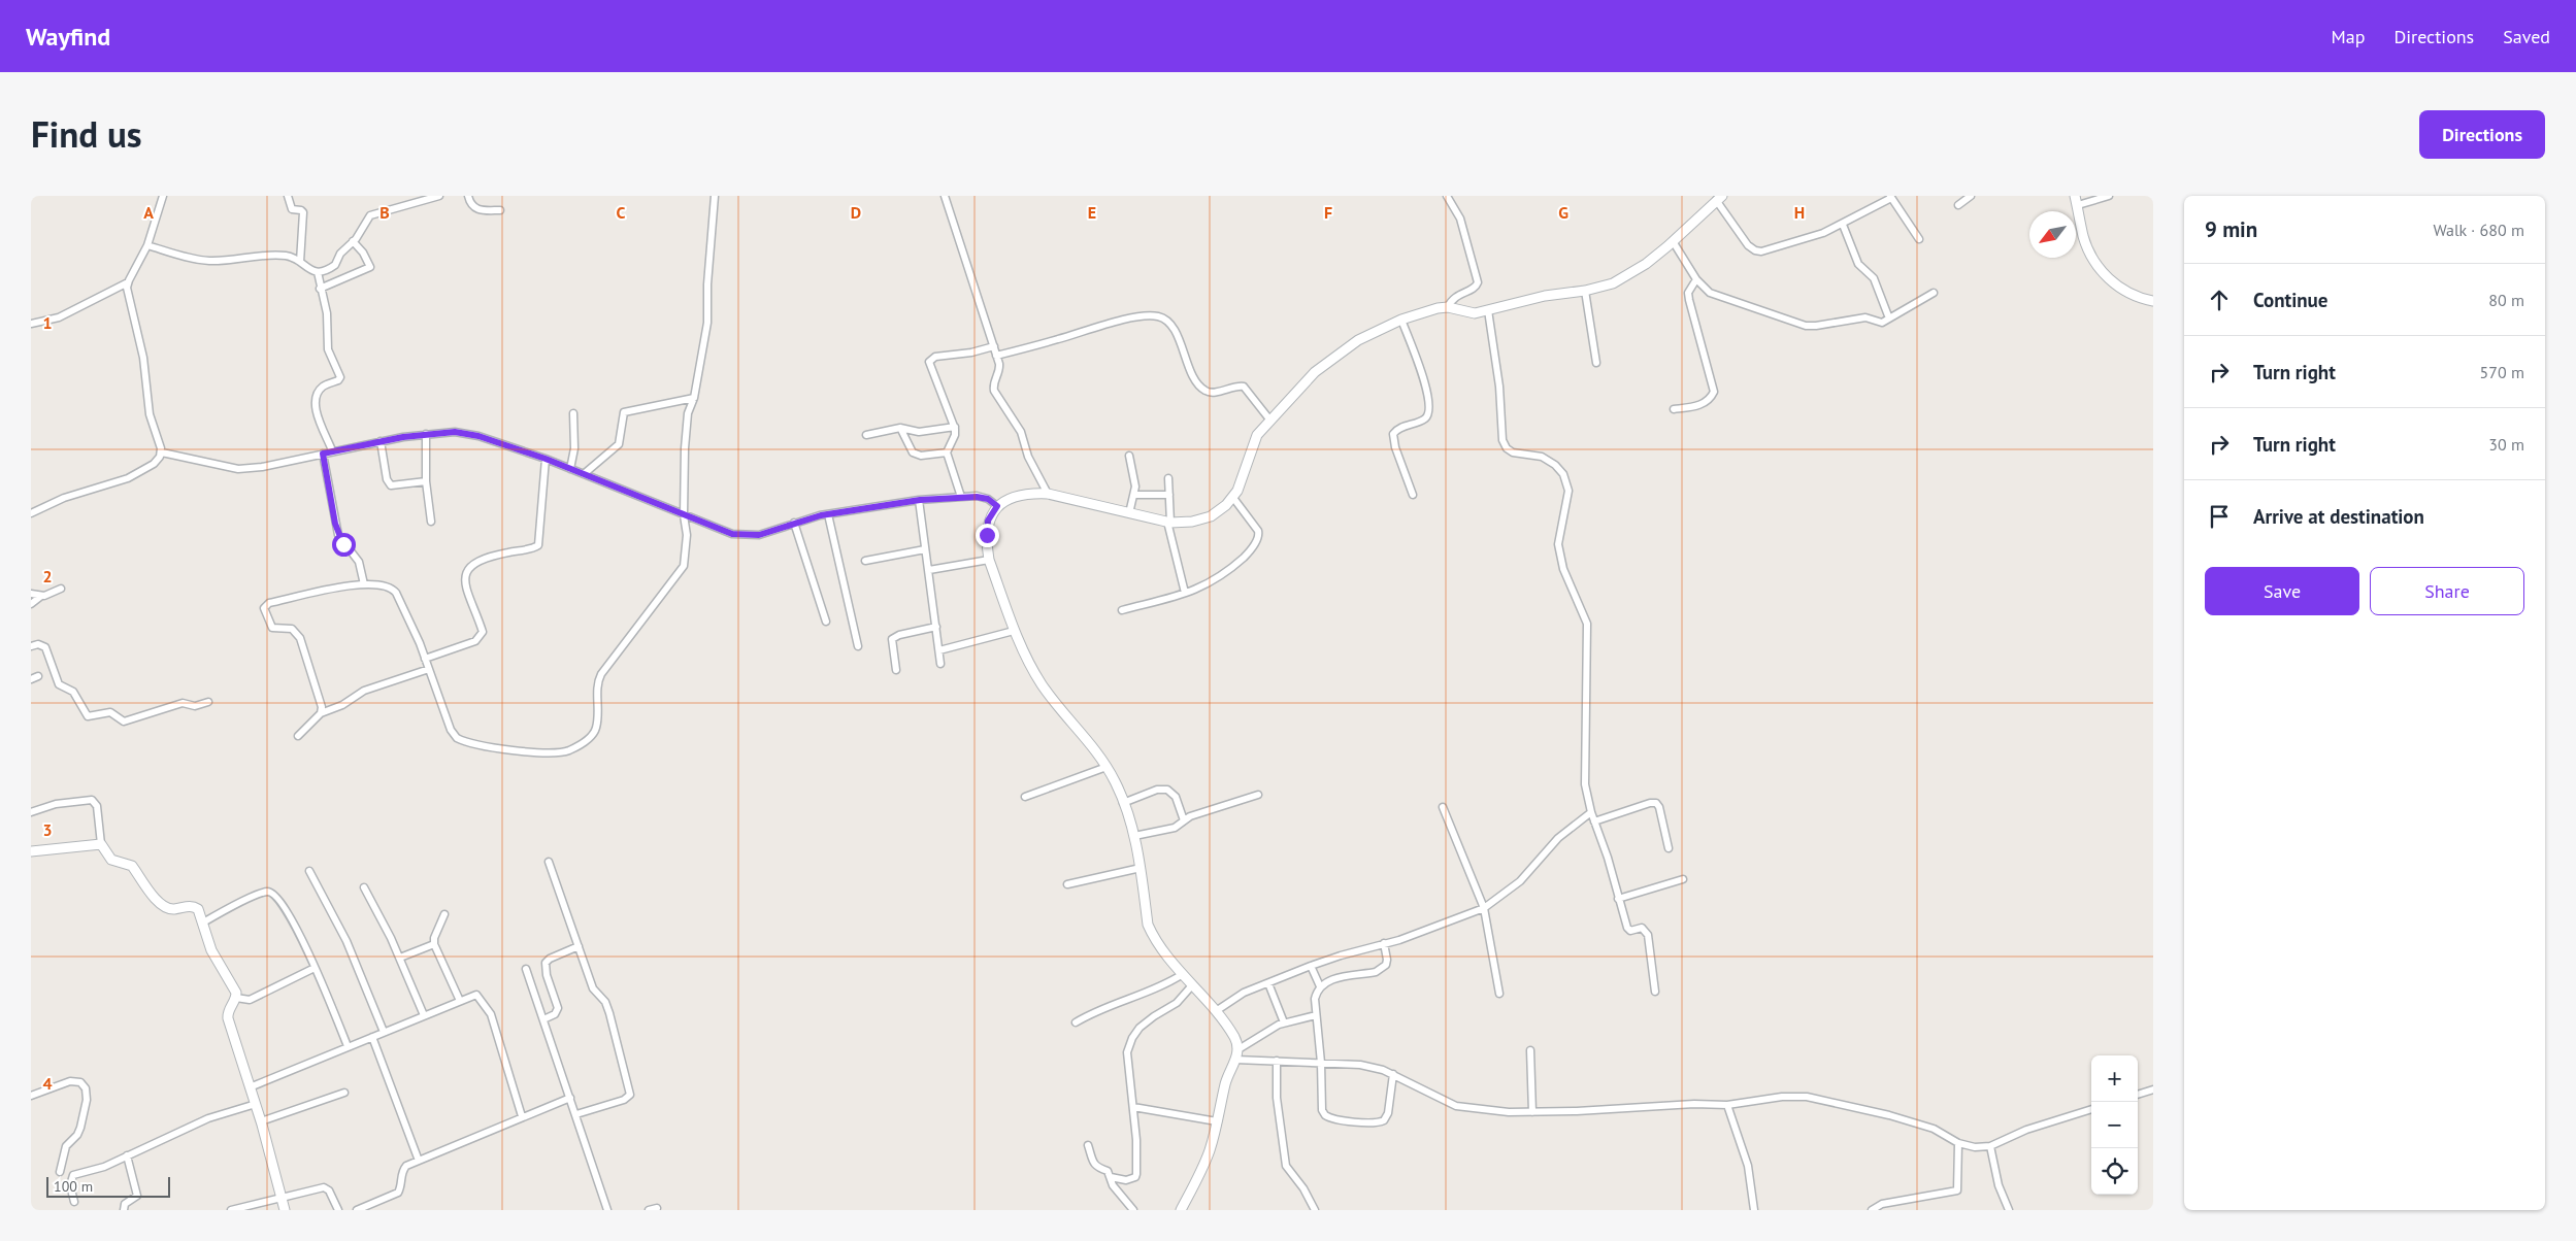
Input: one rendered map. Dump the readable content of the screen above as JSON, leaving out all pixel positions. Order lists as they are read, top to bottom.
{
  "scale_bar": "100 m",
  "north": "bottom left",
  "page": {
    "header": "Wayfind",
    "nav": ["Map", "Directions", "Saved"],
    "title": "Find us",
    "buttons": [
      "Directions",
      ["Save", "Share"]
    ],
    "heading": ["9 min", "Walk · 680 m"],
    "list": [
      ["Continue", "80 m"],
      ["Turn right", "570 m"],
      ["Turn right", "30 m"],
      "Arrive at destination"
    ],
    "map_buttons": ["+", "−"],
    "scale": "100 m"
  },
  "grid": {
    "columns": [
      "A",
      "B",
      "C",
      "D",
      "E",
      "F",
      "G",
      "H"
    ],
    "rows": [
      "1",
      "2",
      "3",
      "4"
    ]
  }
}
